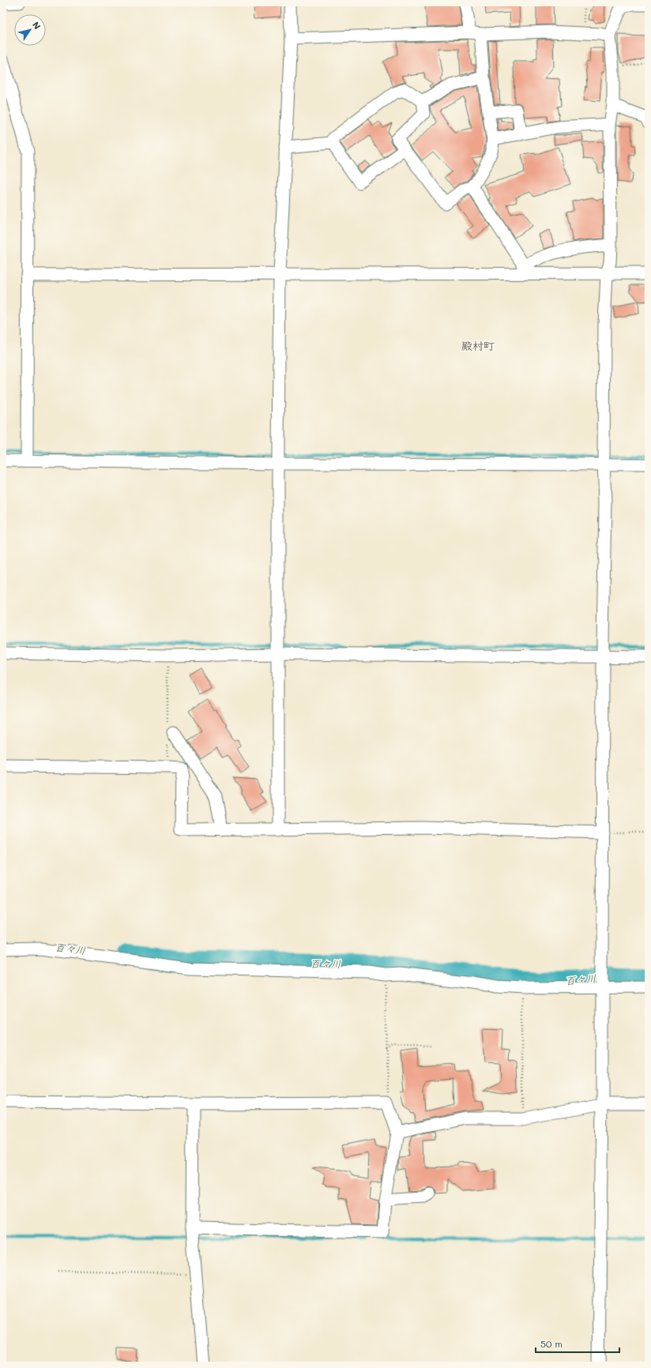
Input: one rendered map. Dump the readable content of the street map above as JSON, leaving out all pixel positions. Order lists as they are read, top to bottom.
{
  "districts": ["殿村町"],
  "water": ["百々川"],
  "scale_bar": "50 m",
  "north": "top right"
}
